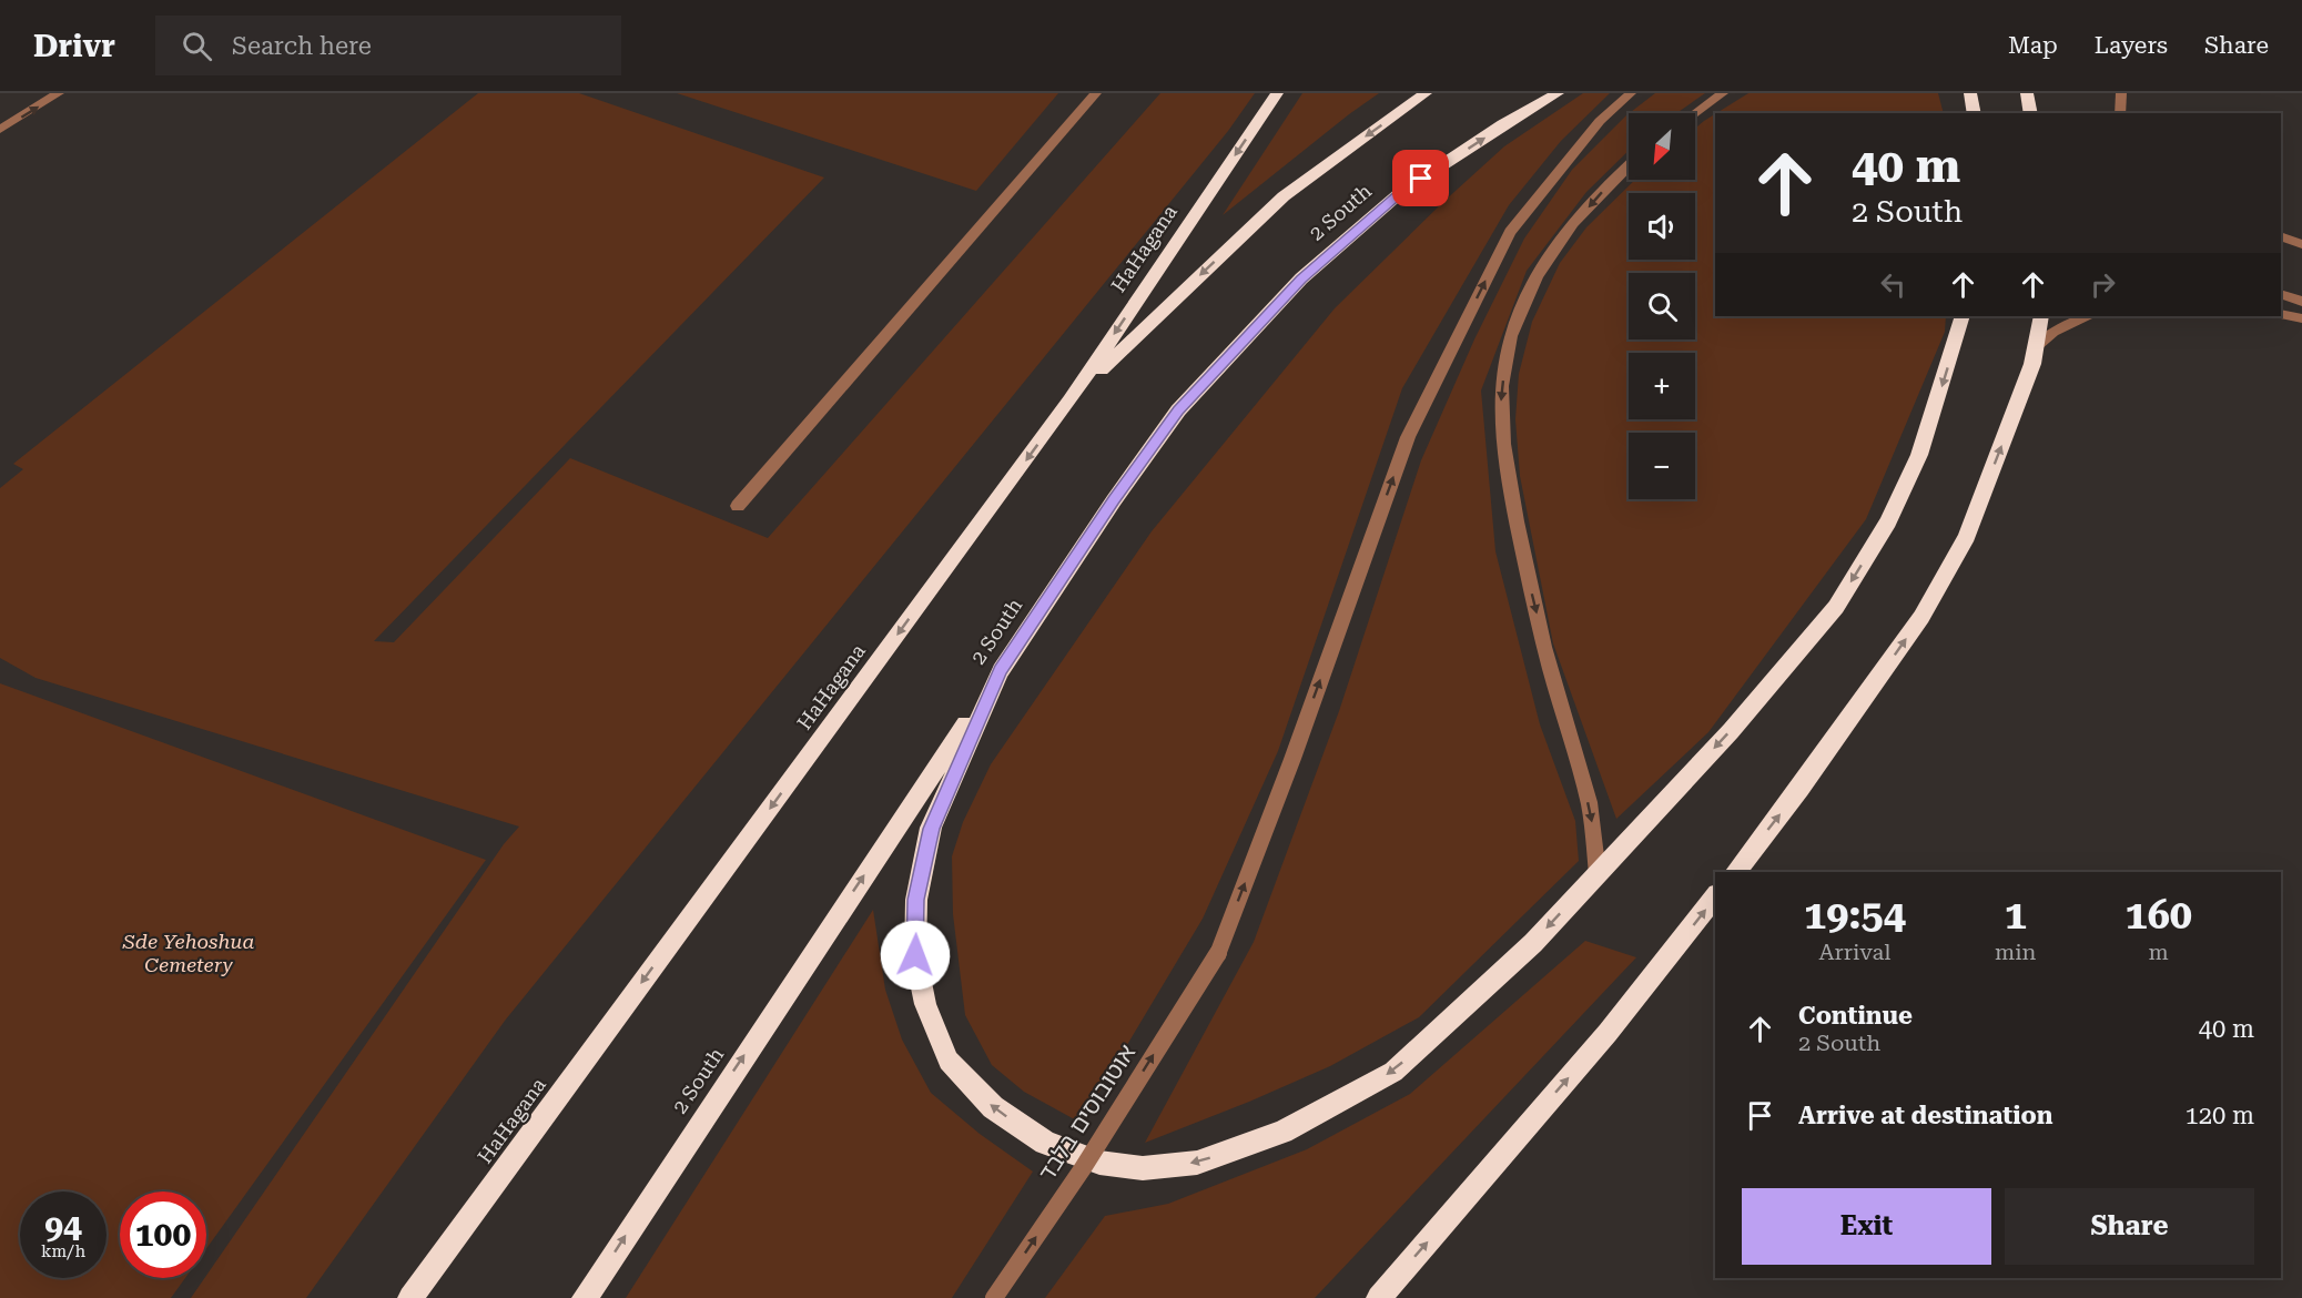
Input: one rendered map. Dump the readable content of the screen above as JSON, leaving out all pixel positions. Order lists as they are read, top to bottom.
{
  "streets": {
    "highway": ["2 South", "HaHagana"],
    "street": ["אוטובוסים בלבד"]
  },
  "one_way": ["HaHagana", "אוטובוסים בלבד"],
  "parks": ["Sde Yehoshua Cemetery"],
  "north": "bottom left",
  "page": {
    "header": "Drivr",
    "search": "Search here",
    "nav": ["Map", "Layers", "Share"],
    "map_buttons": ["+", "−"],
    "turn": ["40 m", "2 South"],
    "eta": [
      "19:54",
      "Arrival",
      "1",
      "min",
      "160",
      "m"
    ],
    "list": [
      {
        "name": "Continue",
        "note": "2 South",
        "value": "40 m"
      },
      {
        "name": "Arrive at destination",
        "value": "120 m"
      }
    ],
    "buttons": ["Exit", "Share"],
    "speed": "94 km/h",
    "limit": "100"
  }
}
